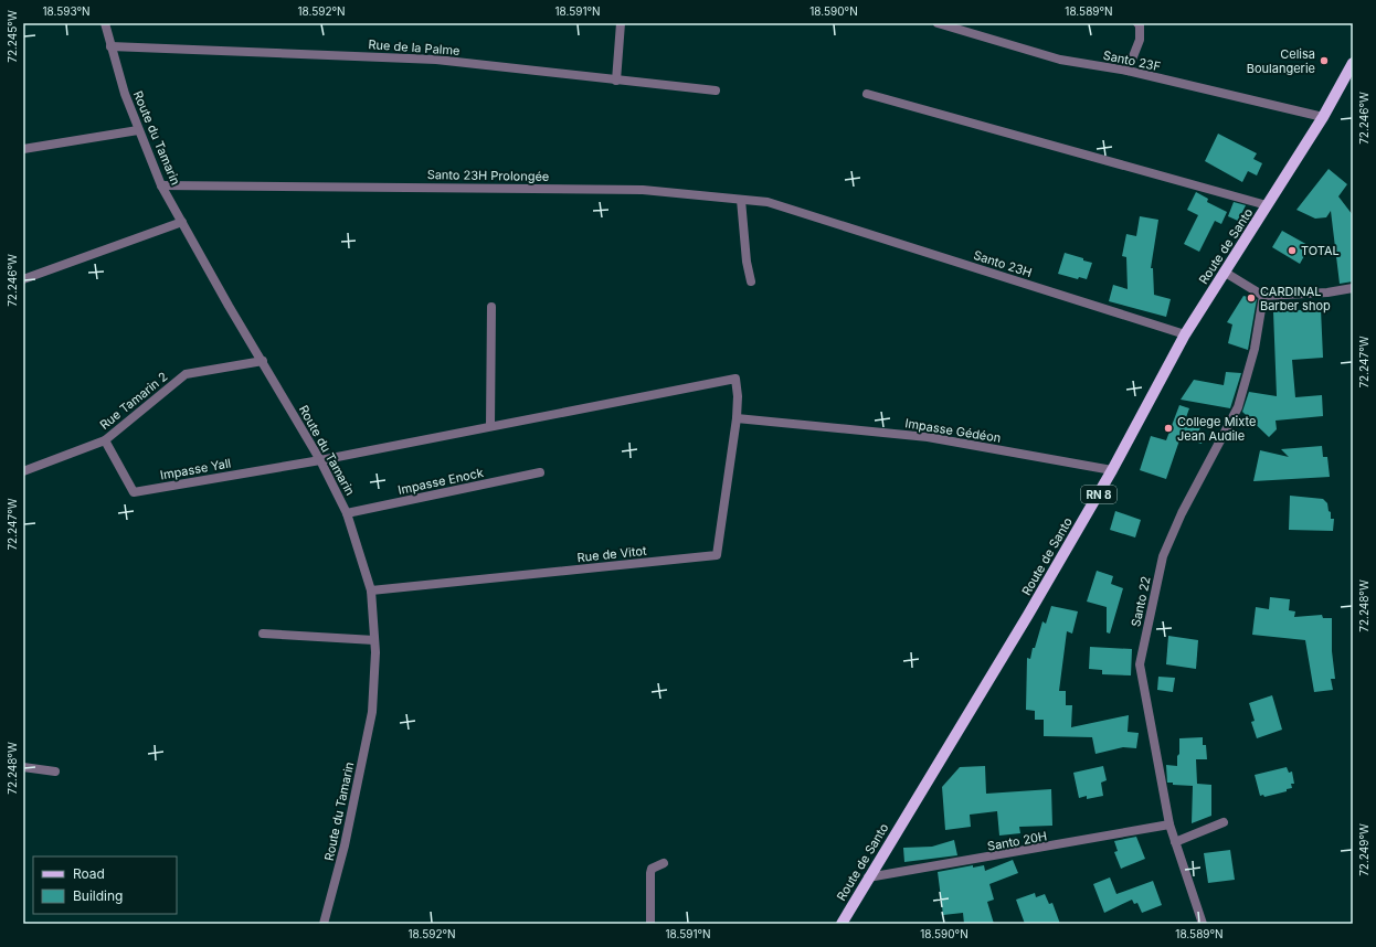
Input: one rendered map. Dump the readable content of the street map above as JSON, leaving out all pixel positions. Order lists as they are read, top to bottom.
{
  "streets": {
    "main road": ["Route de Santo", "RN 8"],
    "street": [
      "Rue de la Palme",
      "Santo 23F",
      "Route du Tamarin",
      "Santo 23H Prolongée",
      "Santo 23H",
      "Rue Tamarin 2",
      "Impasse Gédéon",
      "Impasse Yall",
      "Impasse Enock",
      "Rue de Vitot",
      "Santo 22",
      "Santo 20H"
    ]
  },
  "crossings": [
    ["Rue de la Palme", "Route du Tamarin"],
    ["Santo 23F", "Route de Santo"],
    ["Route du Tamarin", "Santo 23H Prolongée"],
    ["Route du Tamarin", "Rue Tamarin 2"],
    ["Route du Tamarin", "Impasse Yall"],
    ["Route du Tamarin", "Impasse Enock"],
    ["Route du Tamarin", "Rue de Vitot"],
    ["Santo 23H Prolongée", "Santo 23H"],
    ["Route de Santo", "Santo 23H"],
    ["Route de Santo", "Impasse Gédéon"],
    ["Route de Santo", "Santo 20H"],
    ["Rue Tamarin 2", "Impasse Yall"],
    ["Impasse Gédéon", "Rue de Vitot"],
    ["Santo 22", "Santo 20H"]
  ],
  "places": [
    "Celisa Boulangerie",
    "TOTAL",
    "CARDINAL Barber shop",
    "College Mixte Jean Audile"
  ],
  "legend": ["Road", "Building"],
  "coordinates": [
    "18.593°N",
    "18.592°N",
    "18.591°N",
    "18.590°N",
    "18.589°N",
    "72.245°W",
    "72.246°W",
    "72.247°W",
    "72.248°W",
    "72.249°W"
  ]
}
